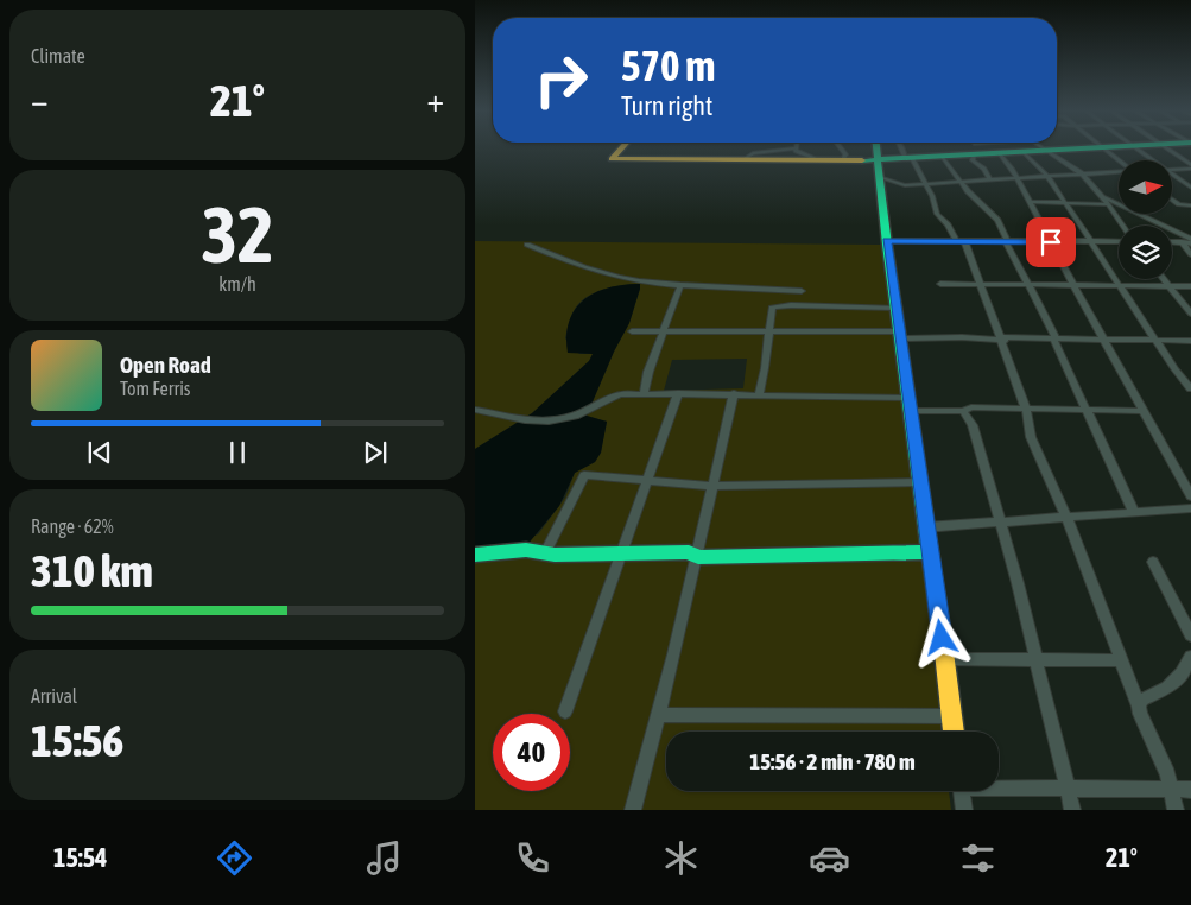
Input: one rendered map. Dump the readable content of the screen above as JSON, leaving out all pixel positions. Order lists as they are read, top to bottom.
{
  "north": "right",
  "page": {
    "tile": [
      "Climate",
      ["32", "km/h"],
      ["Range · 62%", "310 km"],
      ["Arrival", "15:56"]
    ],
    "turn": ["570 m", "Turn right"],
    "heat": ["−", "21°", "+"],
    "song": ["Open Road", "Tom Ferris"],
    "limit": "40",
    "trip": "15:56 · 2 min · 780 m",
    "tabs": ["15:54", "21°"]
  }
}
